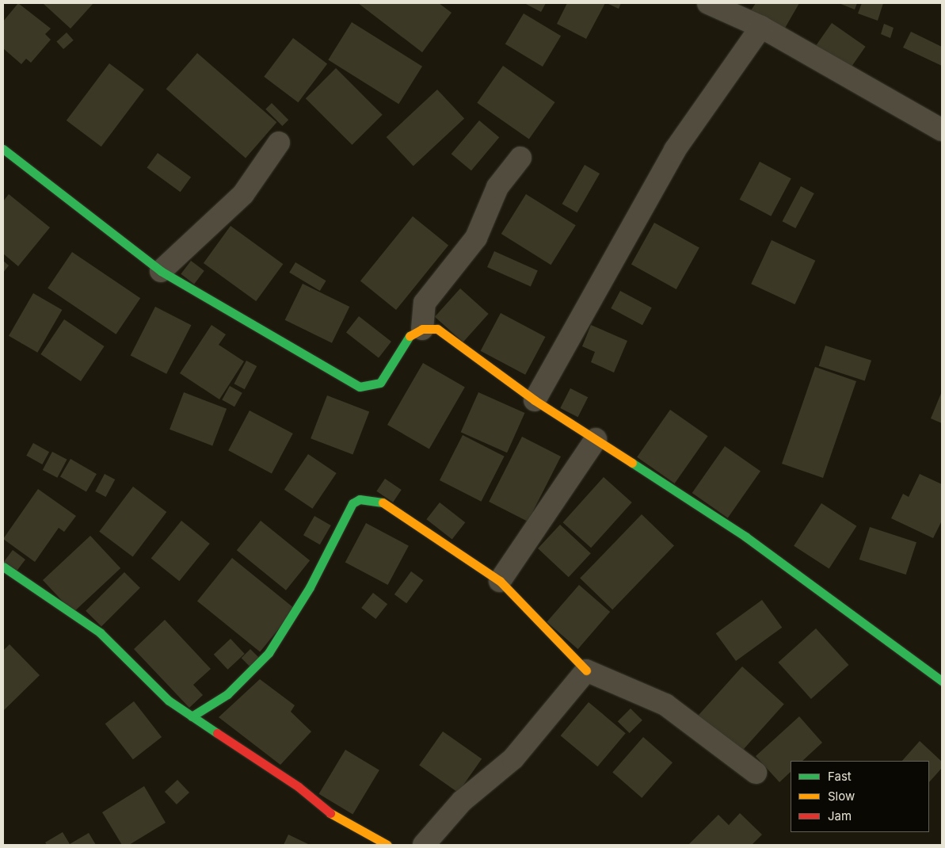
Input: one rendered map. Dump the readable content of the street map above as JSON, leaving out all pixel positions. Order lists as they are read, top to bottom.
{
  "legend": ["Fast", "Slow", "Jam"]
}
